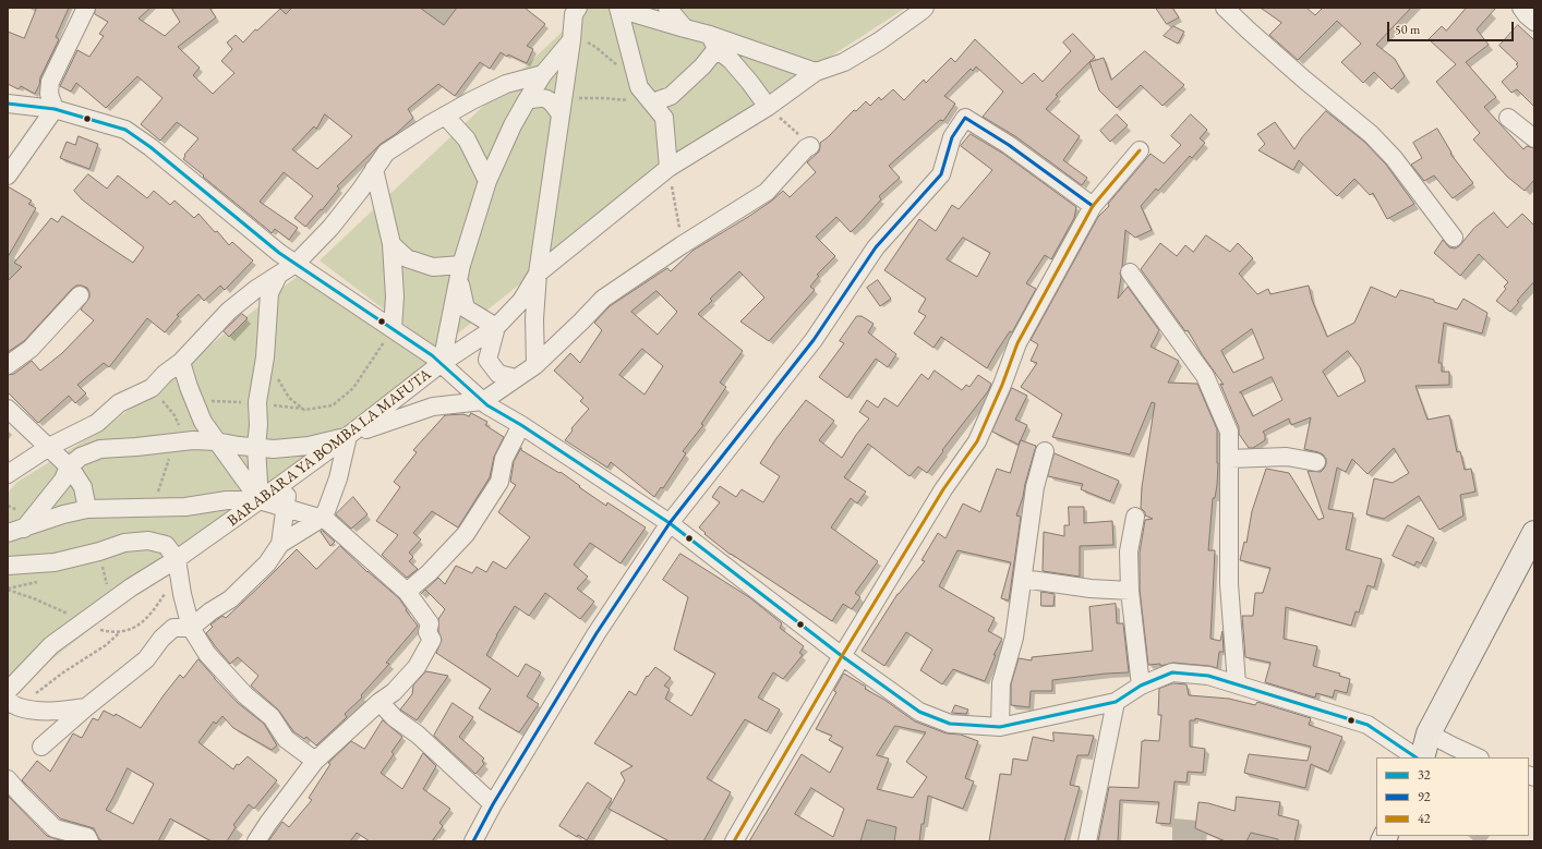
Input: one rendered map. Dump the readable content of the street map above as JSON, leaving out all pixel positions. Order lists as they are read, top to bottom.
{
  "streets": {
    "street": ["BARABARA YA BOMBA LA MAFUTA"]
  },
  "lines": ["transit line 32", "transit line 92", "transit line 42"],
  "legend": ["32", "92", "42"],
  "scale_bar": "50 m"
}
